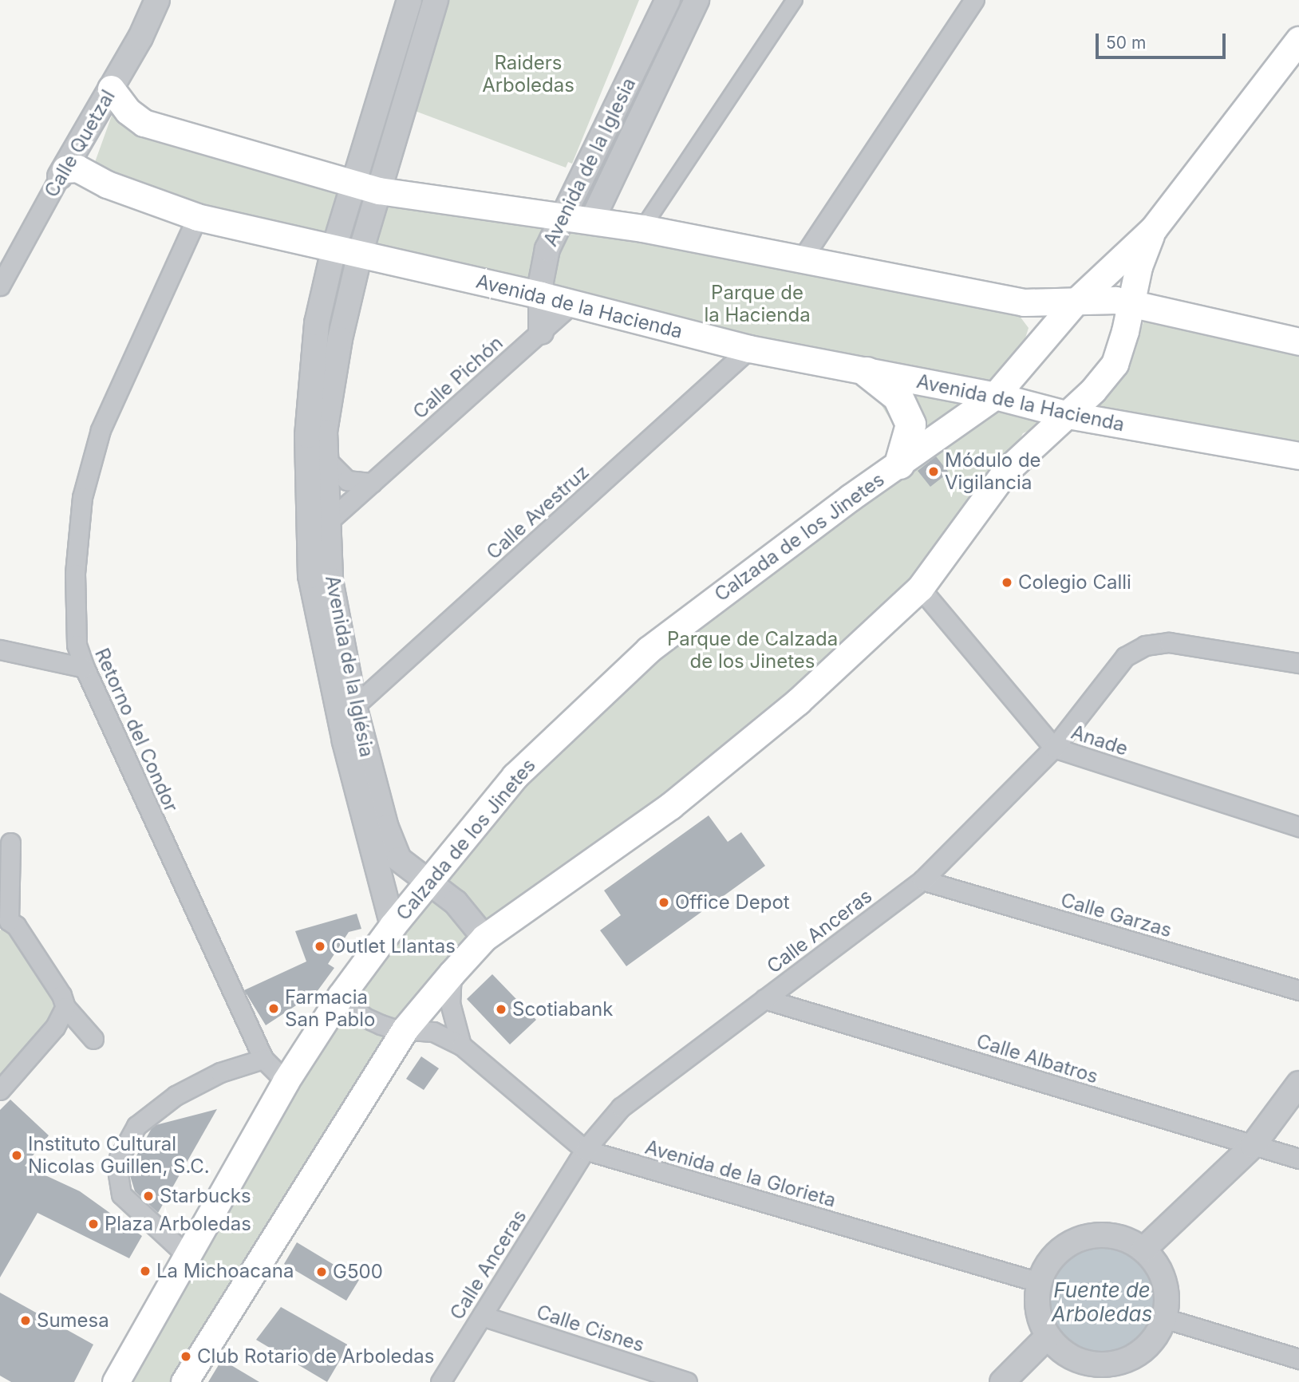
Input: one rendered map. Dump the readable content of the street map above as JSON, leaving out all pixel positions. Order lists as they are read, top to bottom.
{
  "streets": {
    "main road": ["Avenida de la Hacienda", "Calzada de los Jinetes"],
    "street": [
      "Calle Quetzal",
      "Avenida de la Iglesia",
      "Calle Pichón",
      "Calle Avestruz",
      "Avenida de la Iglésia",
      "Retorno del Condor",
      "Anade",
      "Calle Garzas",
      "Calle Anceras",
      "Calle Albatros",
      "Avenida de la Glorieta",
      "Calle Cisnes"
    ]
  },
  "crossings": [
    ["Calle Quetzal", "Avenida de la Hacienda"],
    ["Avenida de la Iglesia", "Avenida de la Hacienda"],
    ["Avenida de la Iglesia", "Calle Pichón"],
    ["Avenida de la Hacienda", "Calle Pichón"],
    ["Avenida de la Hacienda", "Calle Avestruz"],
    ["Avenida de la Hacienda", "Calzada de los Jinetes"],
    ["Avenida de la Hacienda", "Avenida de la Iglésia"],
    ["Avenida de la Hacienda", "Retorno del Condor"],
    ["Calle Pichón", "Avenida de la Iglésia"],
    ["Calle Avestruz", "Avenida de la Iglésia"],
    ["Calzada de los Jinetes", "Avenida de la Iglésia"],
    ["Calzada de los Jinetes", "Retorno del Condor"],
    ["Calzada de los Jinetes", "Avenida de la Glorieta"],
    ["Anade", "Calle Anceras"],
    ["Calle Garzas", "Calle Anceras"],
    ["Calle Anceras", "Calle Albatros"],
    ["Calle Anceras", "Avenida de la Glorieta"],
    ["Calle Anceras", "Calle Cisnes"]
  ],
  "water": ["Fuente de Arboledas"],
  "parks": ["Raiders Arboledas", "Parque de la Hacienda", "Parque de Calzada de los Jinetes"],
  "places": [
    "Módulo de Vigilancia",
    "Colegio Calli",
    "Office Depot",
    "Outlet Llantas",
    "Farmacia San Pablo",
    "Scotiabank",
    "Instituto Cultural Nicolas Guillen, S.C.",
    "Starbucks",
    "Plaza Arboledas",
    "La Michoacana",
    "G500",
    "Sumesa",
    "Club Rotario de Arboledas"
  ],
  "scale_bar": "50 m"
}
